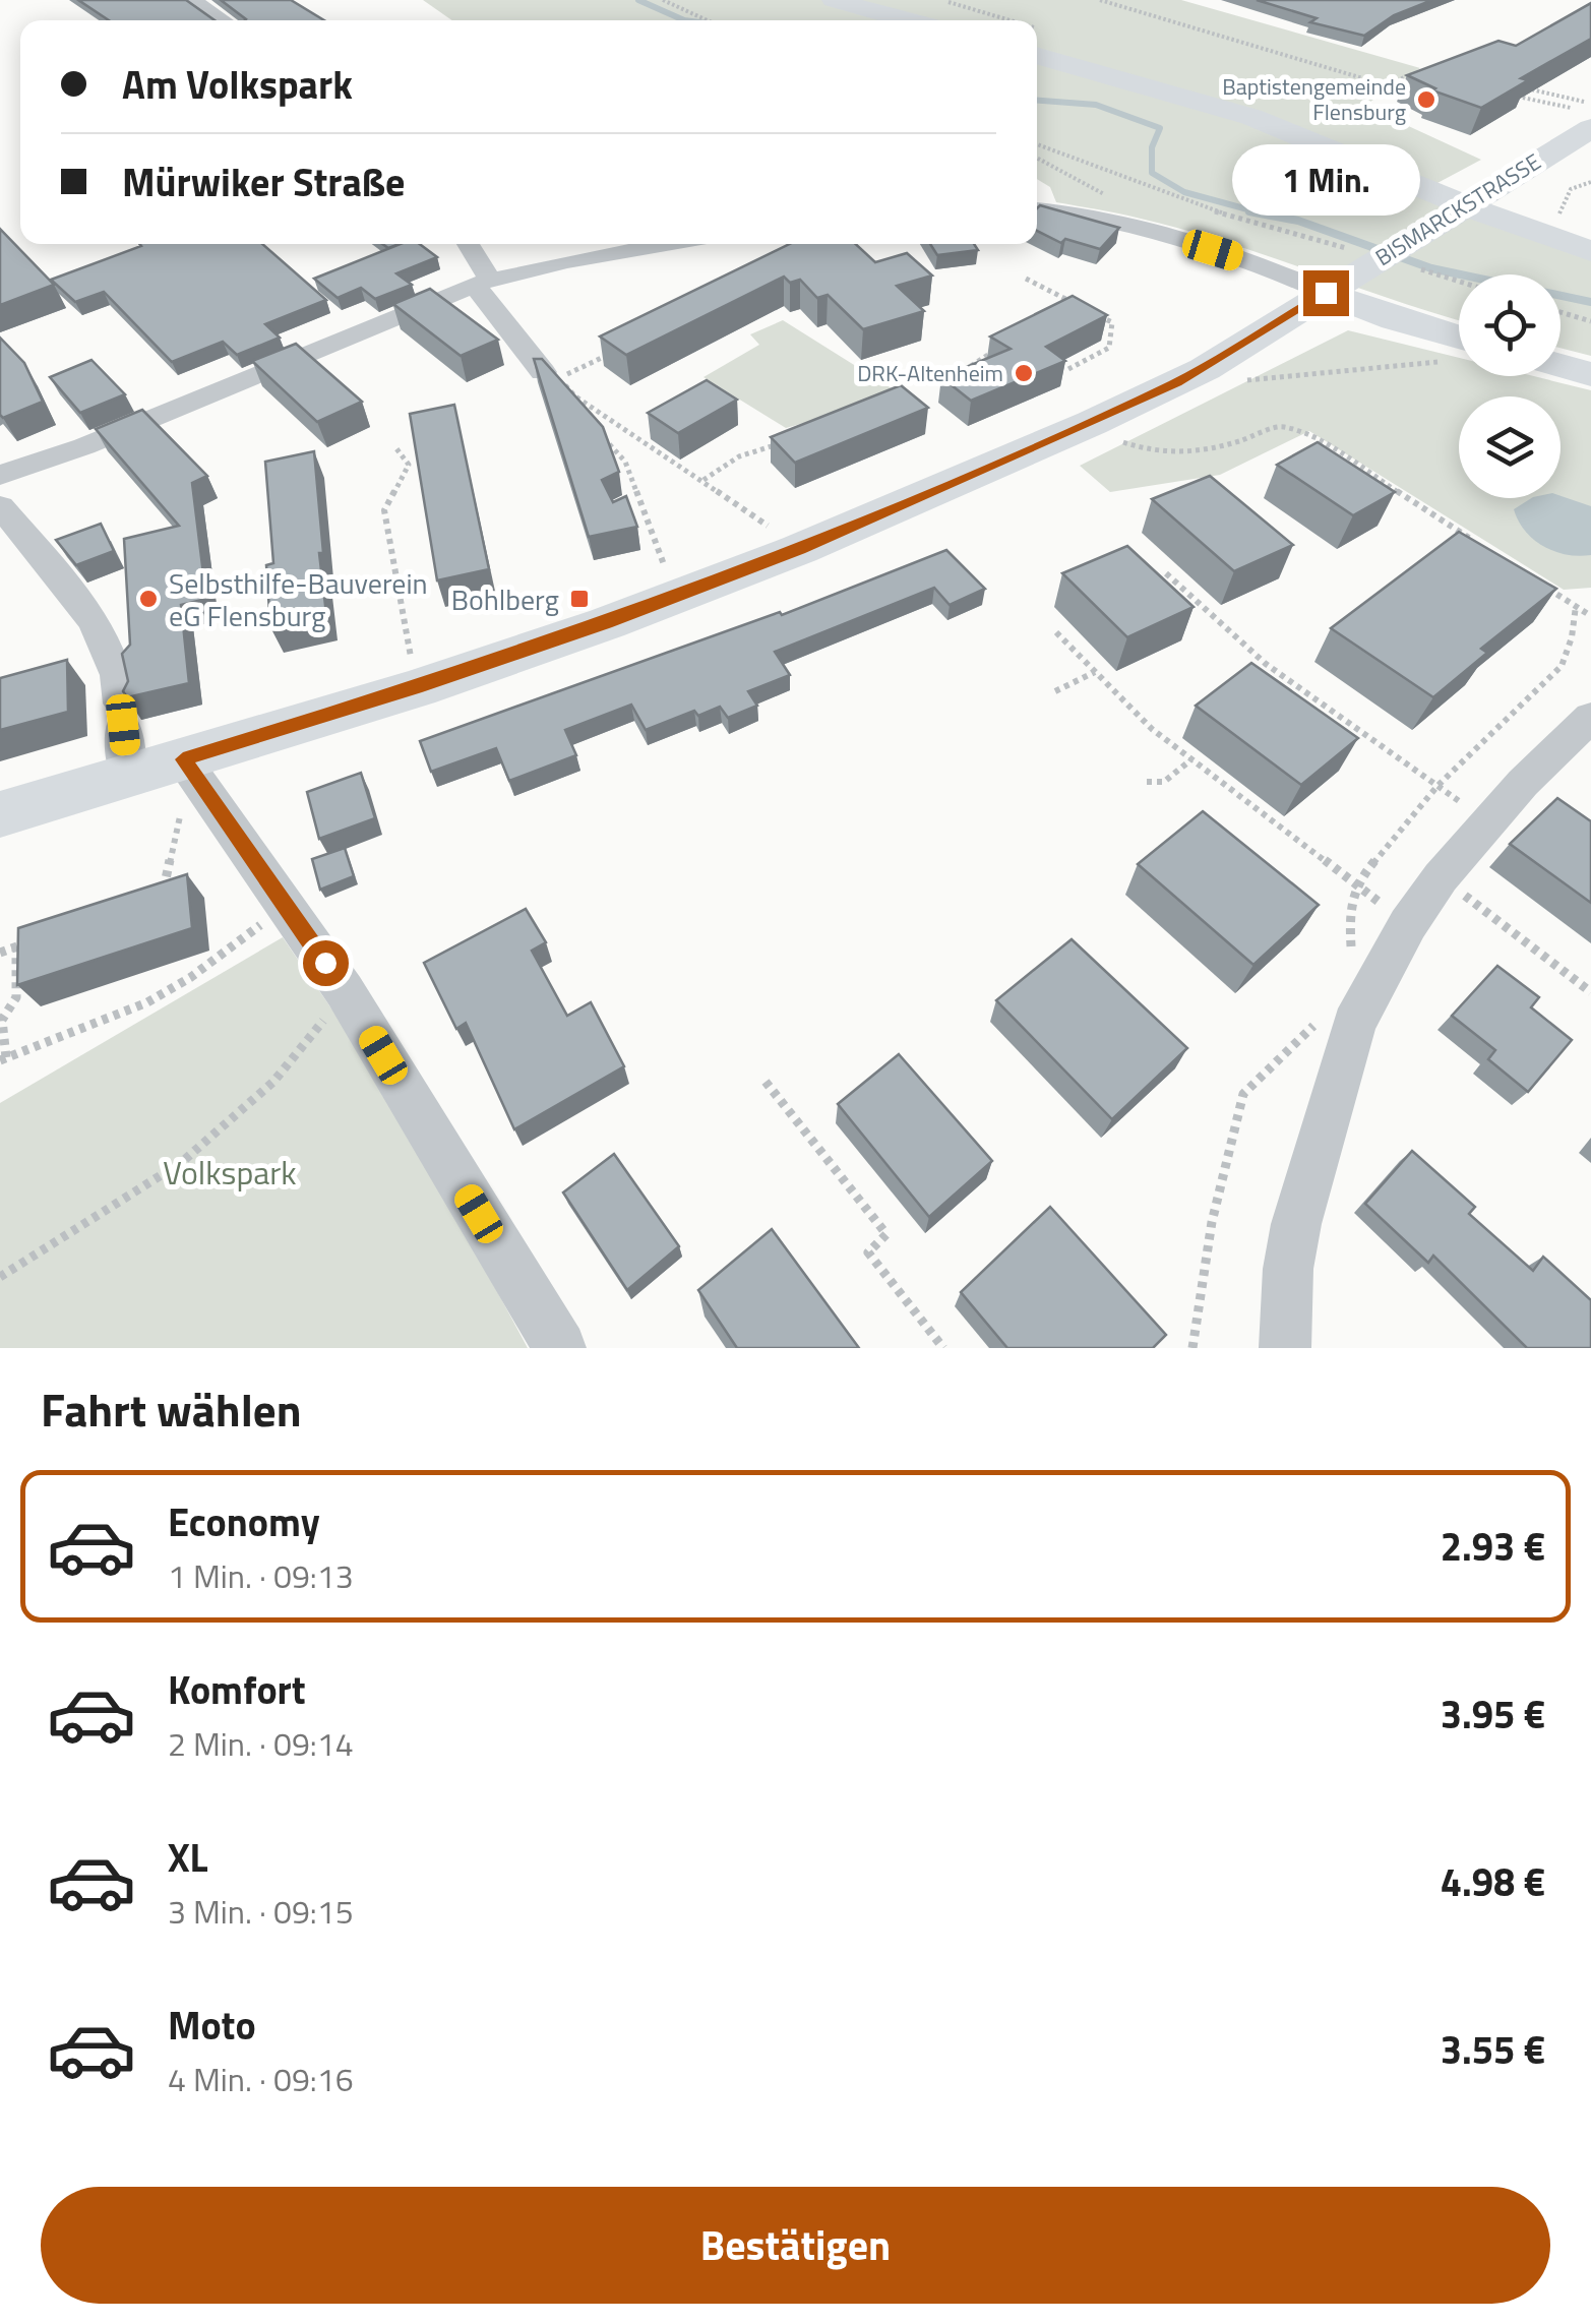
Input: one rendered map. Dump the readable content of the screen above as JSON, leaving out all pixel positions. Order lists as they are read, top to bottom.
{
  "streets": {
    "main road": ["BISMARCKSTRASSE"]
  },
  "parks": ["Volkspark"],
  "places": {
    "other": ["Baptistengemeinde Flensburg", "DRK-Altenheim", "Selbsthilfe-Bauverein eG Flensburg"],
    "transit": ["Bohlberg"]
  },
  "page": {
    "banner": ["Am Volkspark", "Mürwiker Straße"],
    "bubble": "1 Min.",
    "heading": "Fahrt wählen",
    "list": [
      {
        "name": "Economy",
        "note": "1 Min. · 09:13",
        "value": "2.93 €"
      },
      {
        "name": "Komfort",
        "note": "2 Min. · 09:14",
        "value": "3.95 €"
      },
      {
        "name": "XL",
        "note": "3 Min. · 09:15",
        "value": "4.98 €"
      },
      {
        "name": "Moto",
        "note": "4 Min. · 09:16",
        "value": "3.55 €"
      }
    ],
    "buttons": "Bestätigen"
  }
}
